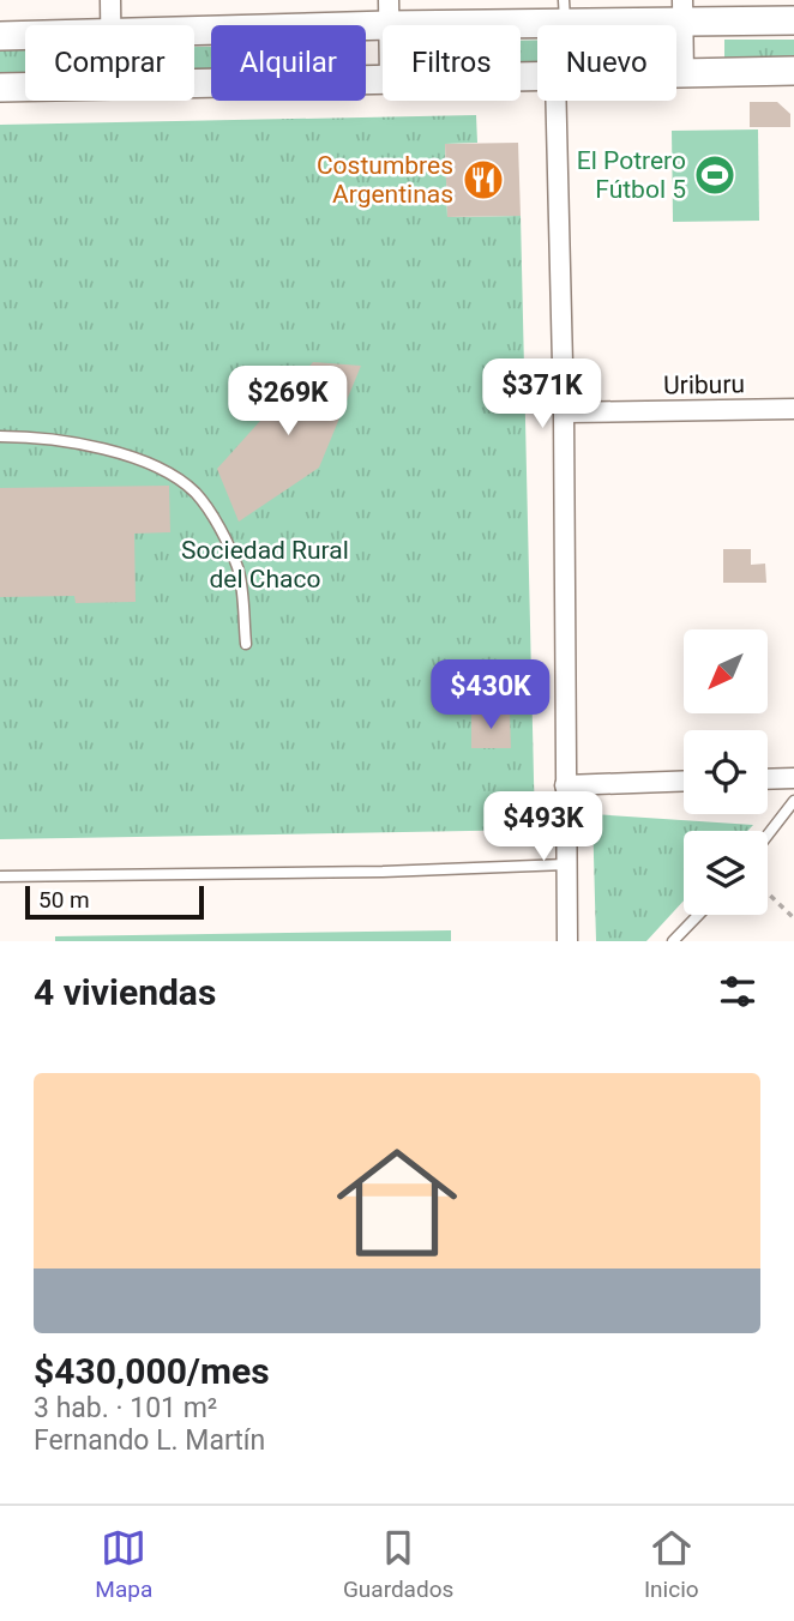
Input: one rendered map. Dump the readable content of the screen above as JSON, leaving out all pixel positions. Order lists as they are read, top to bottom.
{
  "streets": {
    "street": ["Uriburu"]
  },
  "parks": ["Sociedad Rural del Chaco"],
  "places": {
    "sports": ["El Potrero Fútbol 5"],
    "restaurant": ["Costumbres Argentinas"]
  },
  "scale_bar": "50 m",
  "north": "bottom left",
  "page": {
    "chip": [
      "Comprar",
      "Alquilar",
      "Filtros",
      "Nuevo"
    ],
    "price": [
      "$371K",
      "$269K",
      "$430K",
      "$493K"
    ],
    "scale": "50 m",
    "heading": "4 viviendas",
    "list": [
      {
        "name": "$430,000/mes",
        "note": "3 hab. · 101 m² · Fernando L. Martín"
      }
    ],
    "tabs": ["Mapa", "Guardados", "Inicio"]
  }
}
